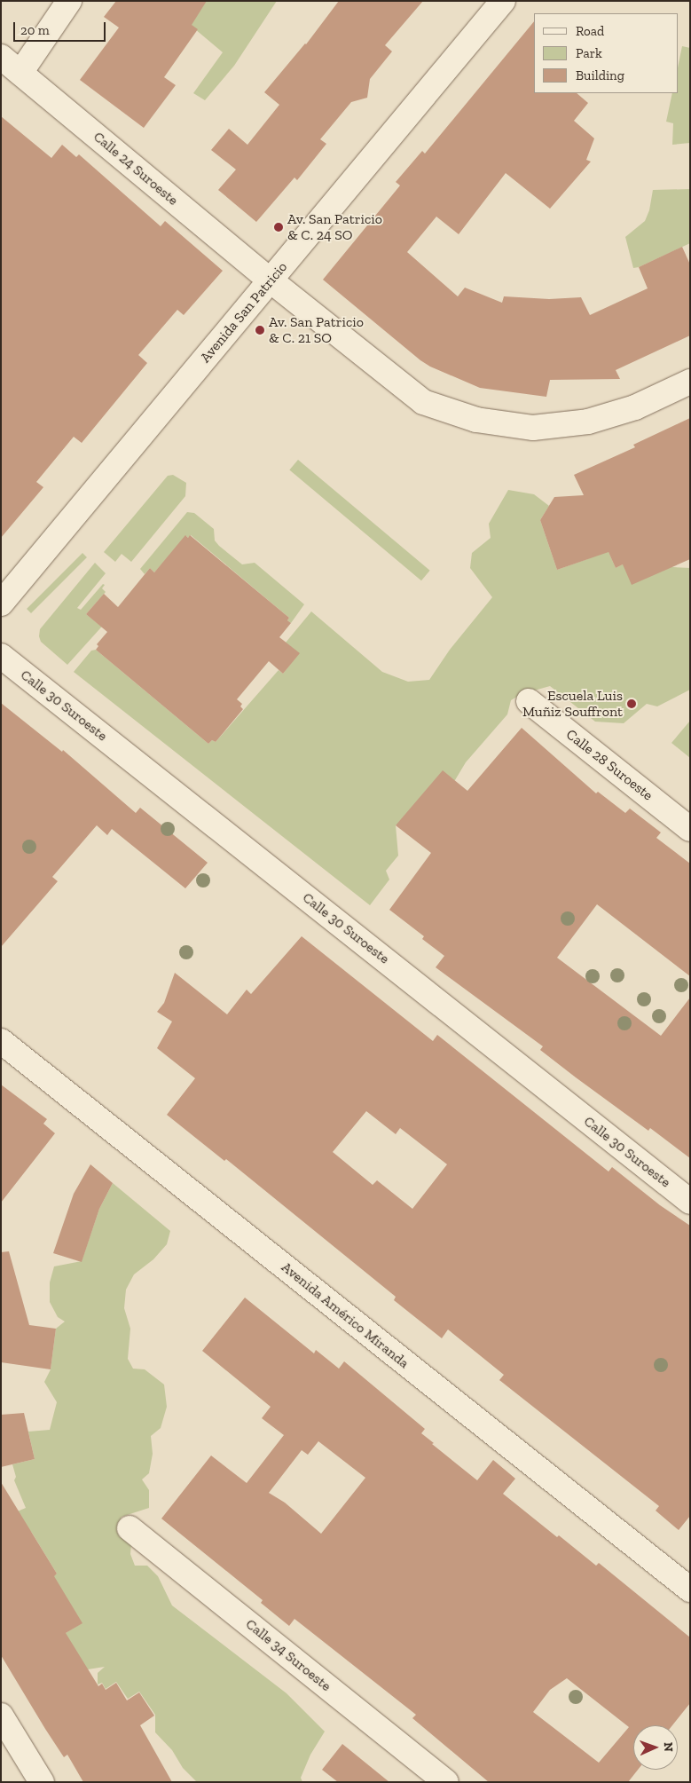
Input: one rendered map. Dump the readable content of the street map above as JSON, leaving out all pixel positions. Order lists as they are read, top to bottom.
{
  "streets": {
    "street": [
      "Calle 24 Suroeste",
      "Avenida San Patricio",
      "Calle 30 Suroeste",
      "Calle 28 Suroeste",
      "Avenida Américo Miranda",
      "Calle 34 Suroeste"
    ]
  },
  "crossings": [
    ["Calle 24 Suroeste", "Avenida San Patricio"]
  ],
  "places": ["Av. San Patricio & C. 24 SO", "Av. San Patricio & C. 21 SO", "Escuela Luis Muñiz Souffront"],
  "legend": ["Road", "Park", "Building"],
  "scale_bar": "20 m",
  "north": "right"
}
